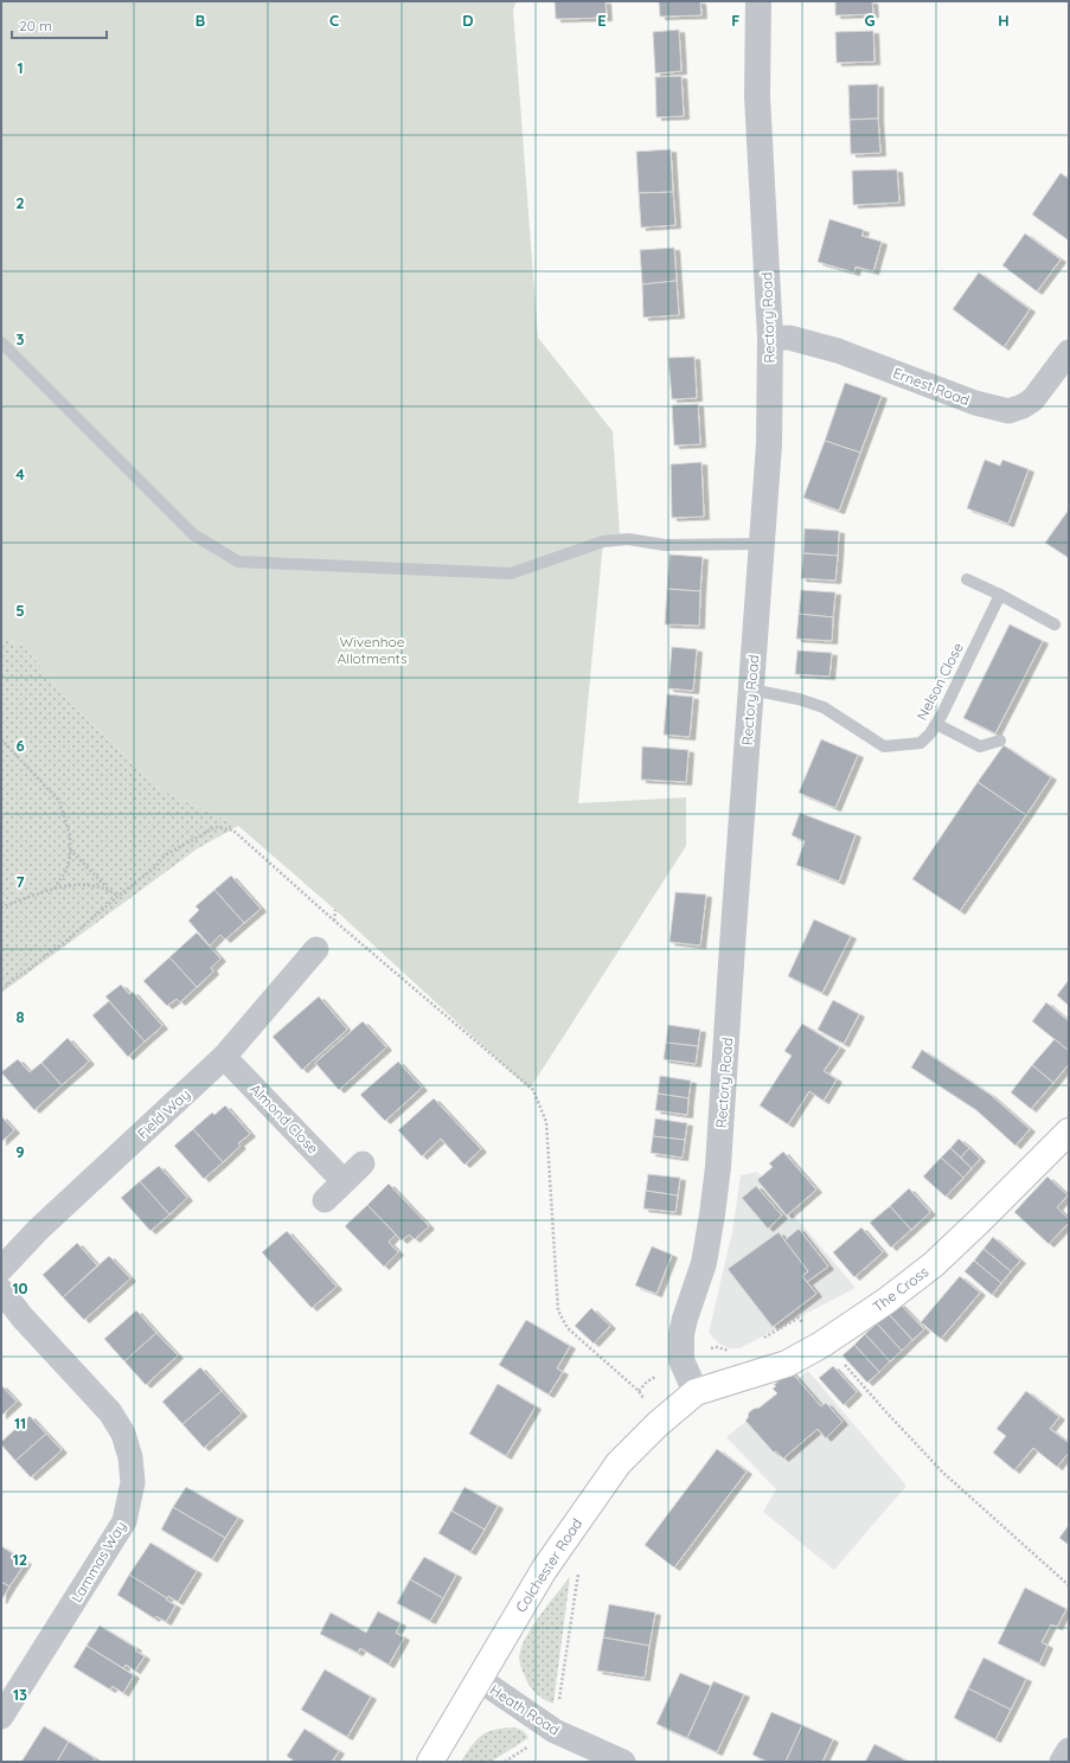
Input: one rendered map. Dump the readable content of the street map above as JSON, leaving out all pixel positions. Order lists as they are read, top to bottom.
{
  "streets": {
    "main road": ["The Cross", "Colchester Road"],
    "street": [
      "Rectory Road",
      "Ernest Road",
      "Field Way",
      "Almond Close",
      "Lammas Way",
      "Heath Road"
    ],
    "lane": ["Nelson Close"]
  },
  "crossings": [
    ["Rectory Road", "Ernest Road"],
    ["Rectory Road", "Nelson Close"],
    ["Rectory Road", "The Cross"],
    ["Rectory Road", "Colchester Road"],
    ["Field Way", "Almond Close"],
    ["The Cross", "Colchester Road"],
    ["Colchester Road", "Heath Road"]
  ],
  "parks": ["Wivenhoe Allotments"],
  "scale_bar": "20 m",
  "grid": {
    "columns": [
      "B",
      "C",
      "D",
      "E",
      "F",
      "G",
      "H"
    ],
    "rows": [
      "1",
      "2",
      "3",
      "4",
      "5",
      "6",
      "7",
      "8",
      "9",
      "10",
      "11",
      "12",
      "13"
    ]
  }
}
